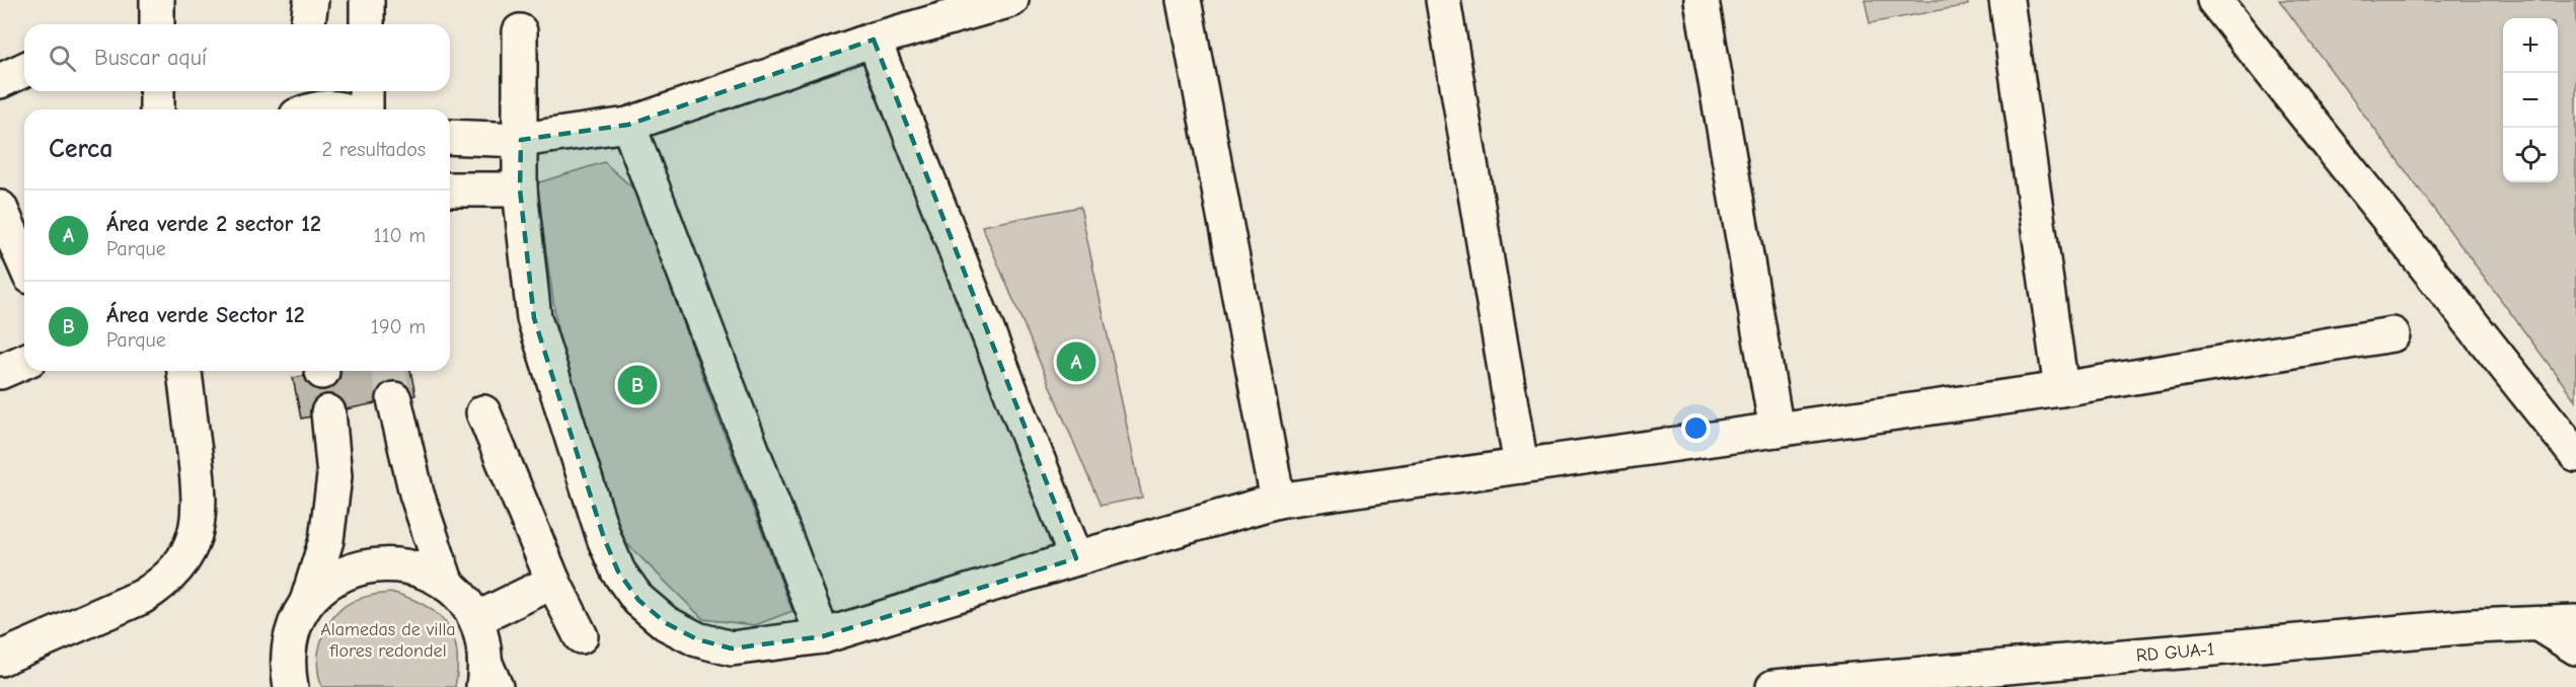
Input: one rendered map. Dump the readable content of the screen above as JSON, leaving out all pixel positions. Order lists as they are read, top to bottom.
{
  "streets": {
    "street": ["RD GUA-1"]
  },
  "parks": ["Alamedas de villa flores redondel"],
  "page": {
    "map_buttons": ["+", "−"],
    "search": "Buscar aquí",
    "heading": ["Cerca", "2 resultados"],
    "list": [
      {
        "mark": "A",
        "name": "Área verde 2 sector 12",
        "note": "Parque",
        "value": "110 m"
      },
      {
        "mark": "B",
        "name": "Área verde Sector 12",
        "note": "Parque",
        "value": "190 m"
      }
    ],
    "pins": ["A", "B"]
  }
}
